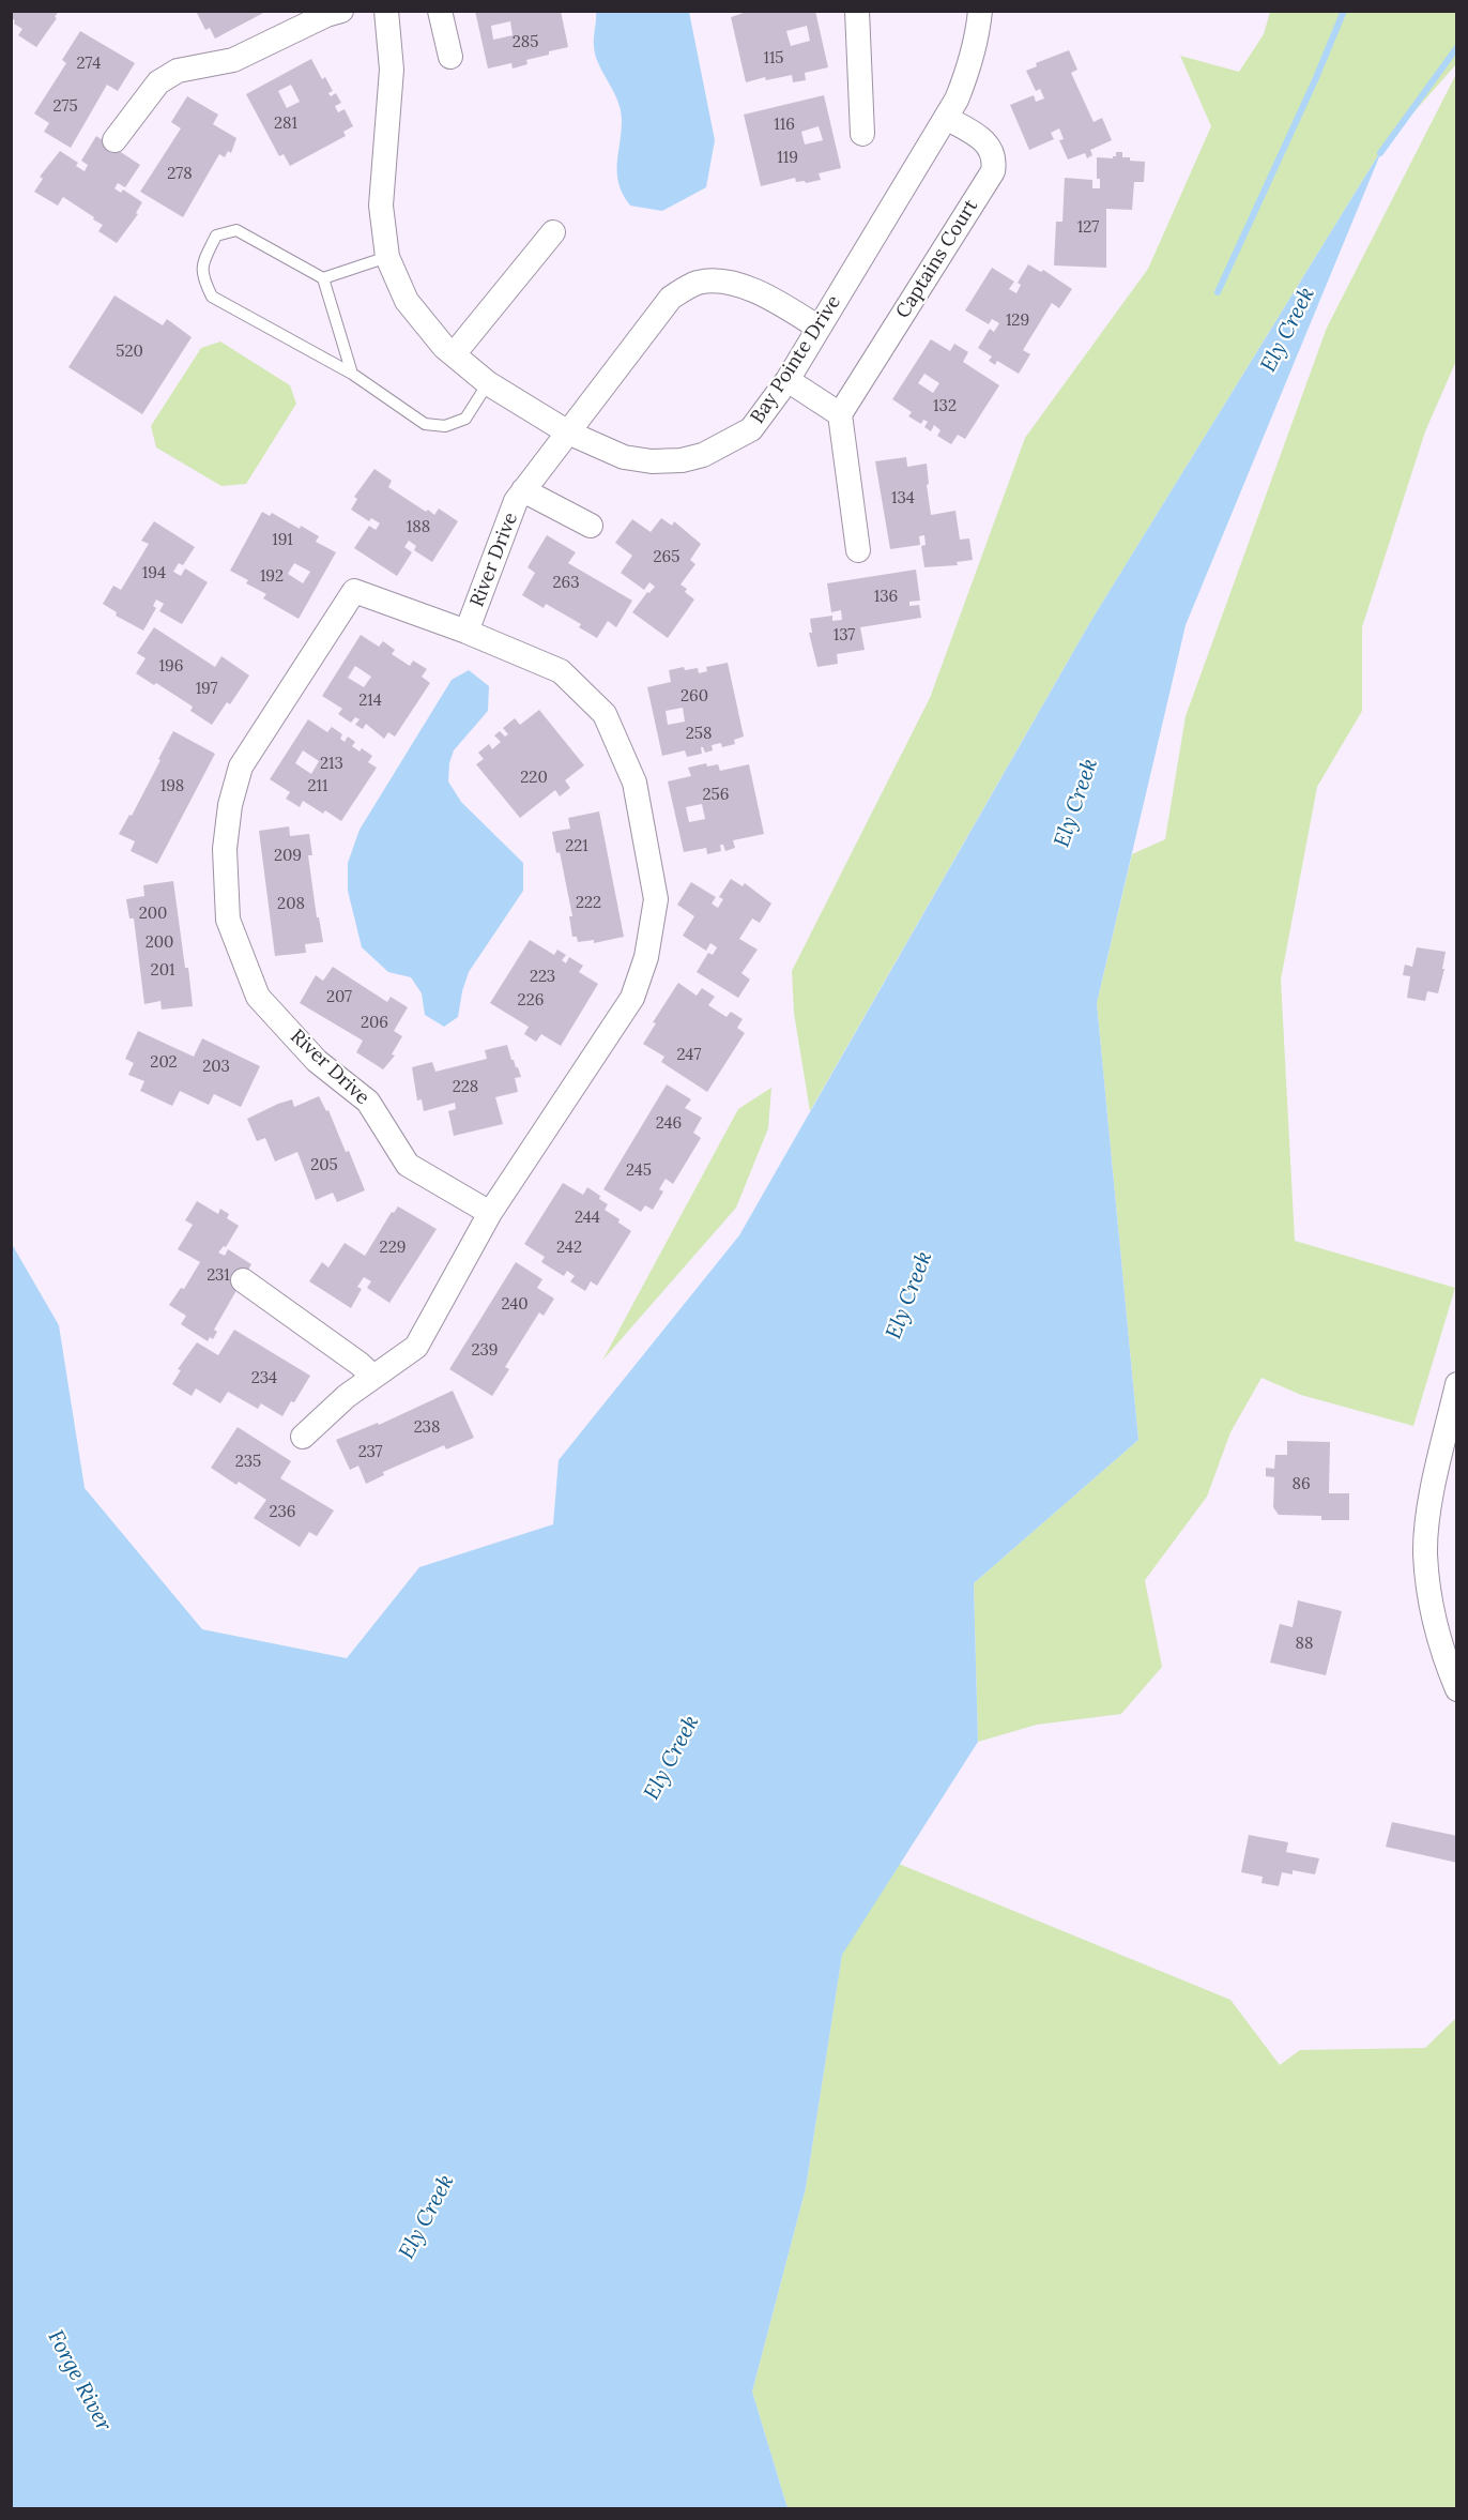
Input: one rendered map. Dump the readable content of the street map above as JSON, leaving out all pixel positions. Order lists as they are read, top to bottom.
{
  "streets": {
    "street": ["Captains Court", "Bay Pointe Drive", "River Drive"]
  },
  "crossings": [
    ["Captains Court", "Bay Pointe Drive"],
    ["Bay Pointe Drive", "River Drive"]
  ],
  "water": ["Ely Creek", "Forge River"],
  "house_numbers": [
    "285",
    "115",
    "274",
    "275",
    "281",
    "116",
    "119",
    "278",
    "127",
    "129",
    "520",
    "132",
    "134",
    "188",
    "191",
    "265",
    "194",
    "192",
    "263",
    "136",
    "137",
    "196",
    "197",
    "260",
    "214",
    "258",
    "213",
    "220",
    "198",
    "211",
    "256",
    "221",
    "209",
    "222",
    "208",
    "200",
    "200",
    "201",
    "223",
    "207",
    "226",
    "206",
    "247",
    "202",
    "203",
    "228",
    "246",
    "205",
    "245",
    "244",
    "229",
    "242",
    "231",
    "240",
    "239",
    "234",
    "238",
    "237",
    "235",
    "86",
    "236",
    "88"
  ]
}
